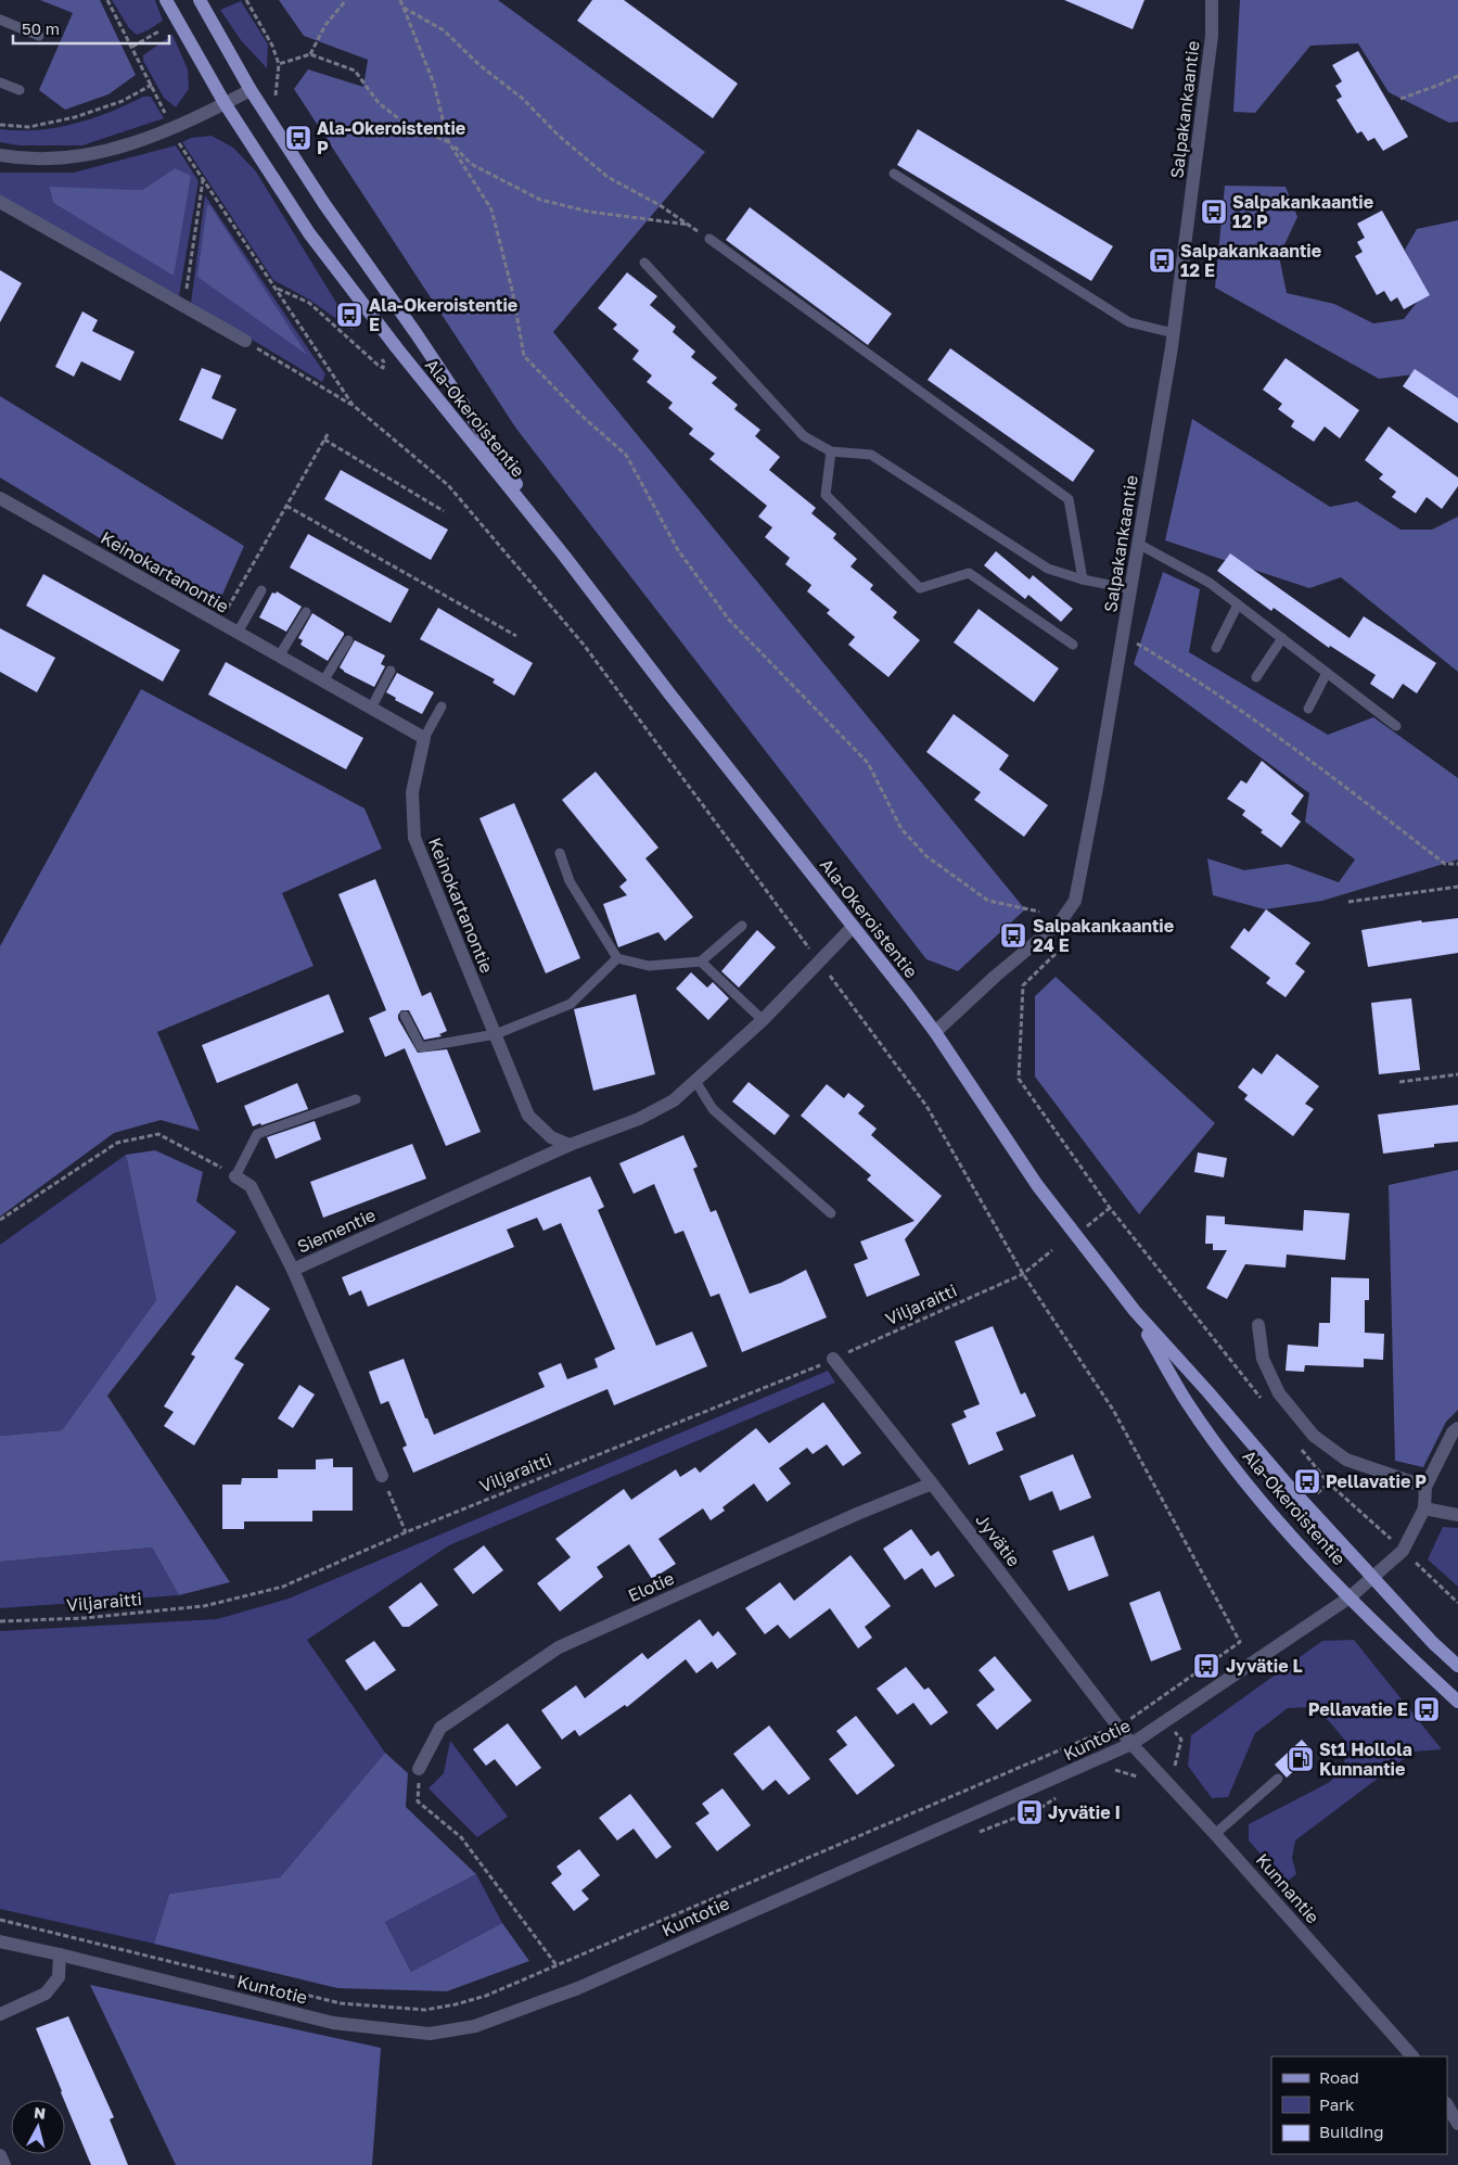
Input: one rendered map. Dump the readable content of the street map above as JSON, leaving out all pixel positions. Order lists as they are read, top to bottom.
{
  "streets": {
    "main road": ["Ala-Okeroistentie"],
    "street": [
      "Salpakankaantie",
      "Keinokartanontie",
      "Siementie",
      "Jyvätie",
      "Elotie",
      "Kuntotie",
      "Kunnantie"
    ],
    "path": ["Viljaraitti"]
  },
  "crossings": [
    ["Salpakankaantie", "Ala-Okeroistentie"],
    ["Ala-Okeroistentie", "Kuntotie"],
    ["Keinokartanontie", "Siementie"],
    ["Viljaraitti", "Jyvätie"],
    ["Jyvätie", "Elotie"],
    ["Jyvätie", "Kuntotie"],
    ["Jyvätie", "Kunnantie"],
    ["Kuntotie", "Kunnantie"]
  ],
  "places": {
    "bus stop": [
      "Ala-Okeroistentie P",
      "Salpakankaantie 12 P",
      "Salpakankaantie 12 E",
      "Ala-Okeroistentie E",
      "Salpakankaantie 24 E",
      "Pellavatie P",
      "Jyvätie L",
      "Pellavatie E",
      "Jyvätie I"
    ],
    "fuel station": ["St1 Hollola Kunnantie"]
  },
  "legend": ["Road", "Park", "Building"],
  "scale_bar": "50 m",
  "north": "top"
}
